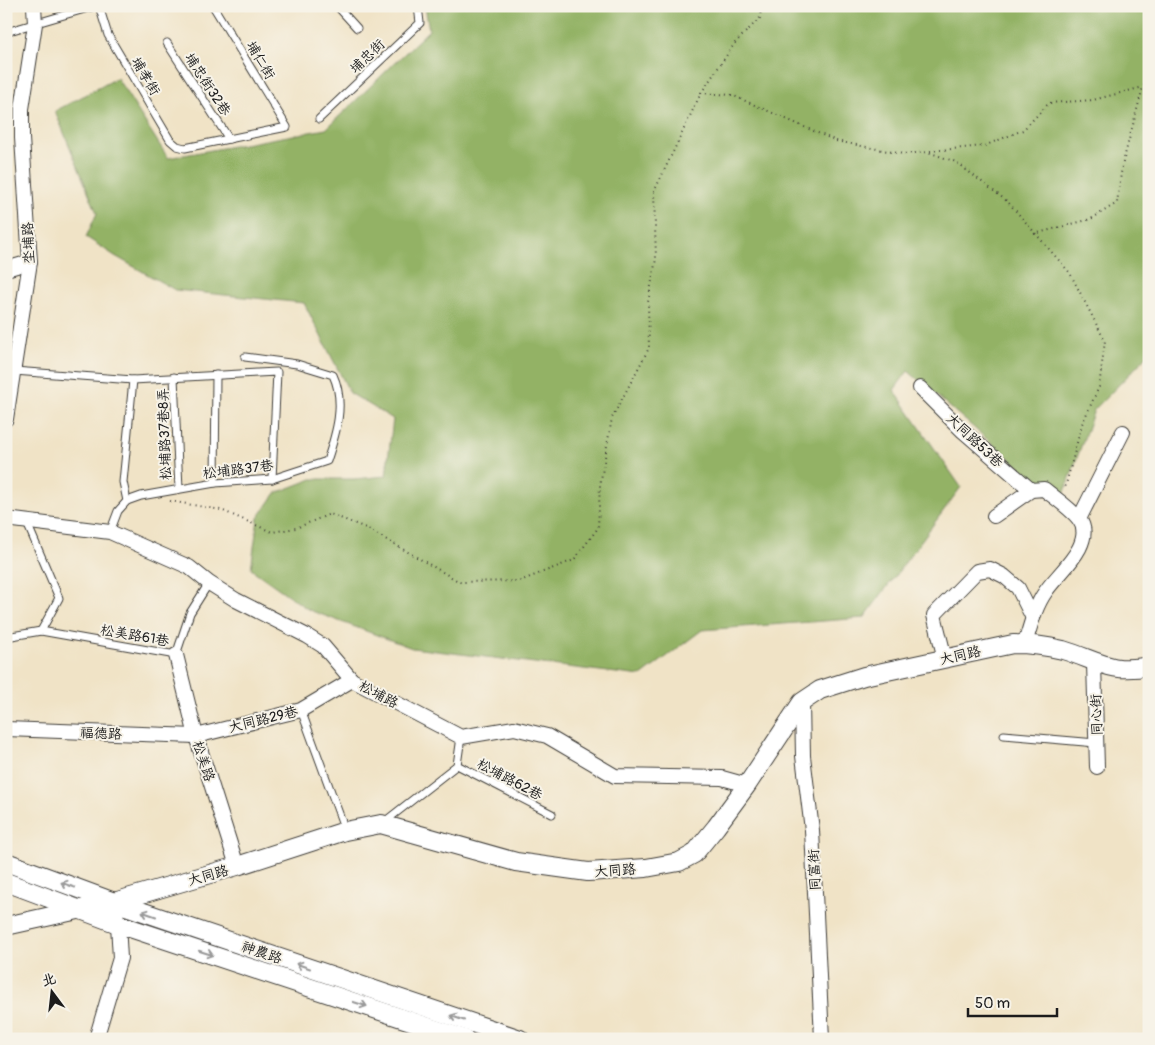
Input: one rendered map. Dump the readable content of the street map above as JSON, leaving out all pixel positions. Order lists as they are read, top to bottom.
{
  "streets": {
    "street": [
      "坔埔路",
      "大同路53巷",
      "大同路",
      "松埔路",
      "同心街",
      "大同路29巷",
      "福德路",
      "松美路",
      "同富街",
      "神農路"
    ],
    "lane": [
      "埔忠街",
      "埔仁街",
      "埔孝街",
      "埔忠街32巷",
      "松埔路37巷8弄",
      "松埔路37巷",
      "松美路61巷",
      "松埔路62巷"
    ]
  },
  "crossings": [
    ["埔仁街", "埔孝街"],
    ["埔仁街", "埔忠街32巷"],
    ["埔孝街", "埔忠街32巷"],
    ["松埔路37巷8弄", "松埔路37巷"],
    ["松美路61巷", "松埔路"],
    ["松美路61巷", "松美路"],
    ["大同路", "同心街"],
    ["大同路", "松美路"],
    ["大同路", "松埔路62巷"],
    ["大同路", "同富街"],
    ["大同路", "神農路"],
    ["松埔路", "大同路29巷"],
    ["松埔路", "松埔路62巷"],
    ["大同路29巷", "福德路"],
    ["大同路29巷", "松美路"],
    ["福德路", "松美路"]
  ],
  "scale_bar": "50 m",
  "north": "top"
}
